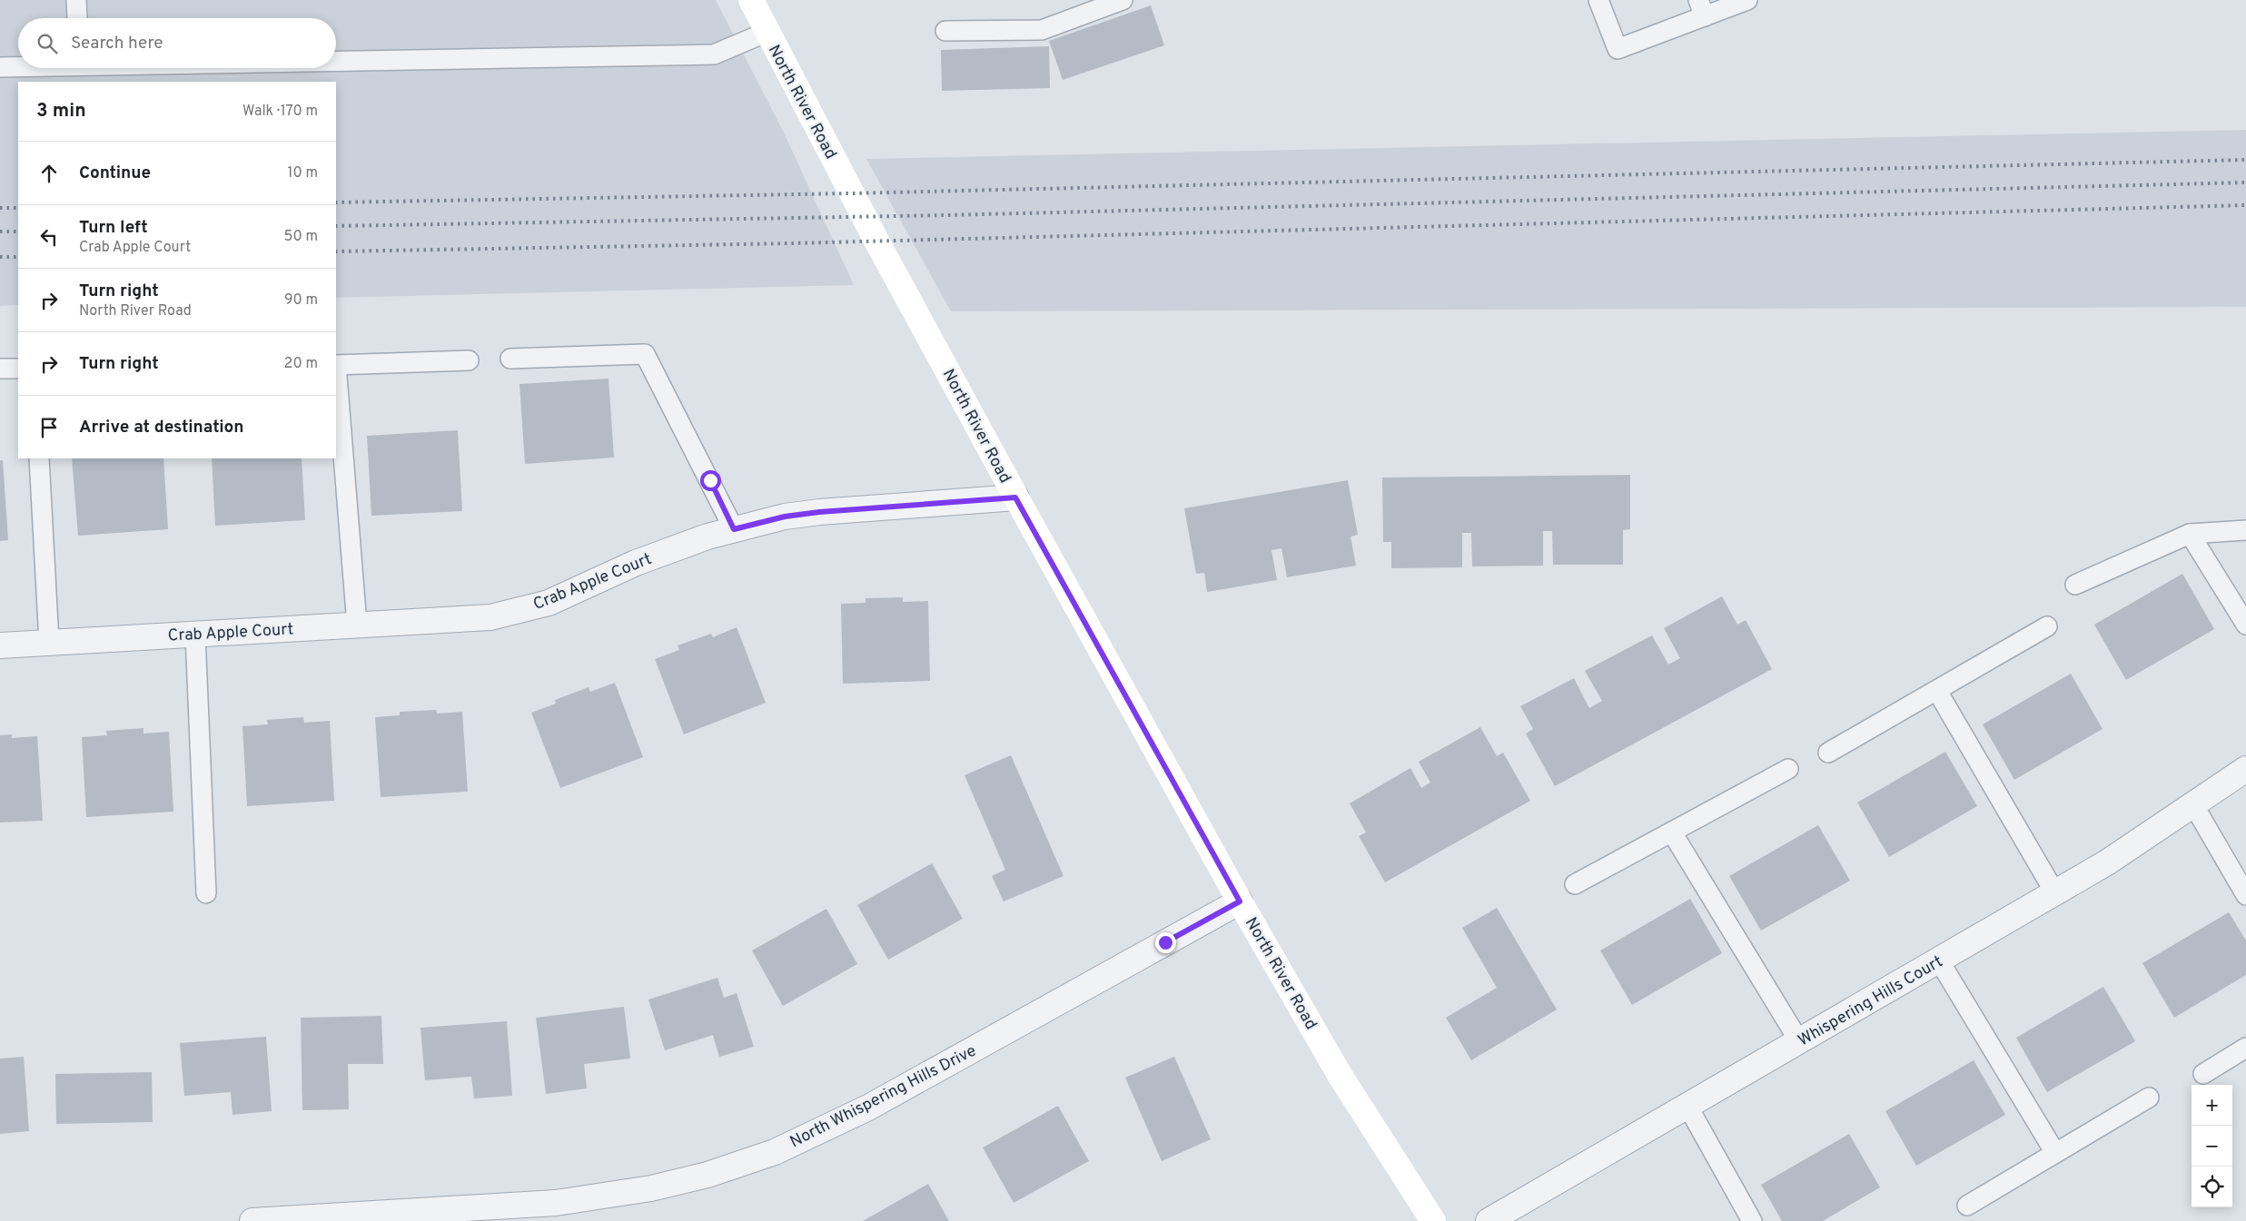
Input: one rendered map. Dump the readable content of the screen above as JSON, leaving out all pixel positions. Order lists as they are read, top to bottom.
{
  "streets": {
    "street": [
      "North River Road",
      "Crab Apple Court",
      "Whispering Hills Court",
      "North Whispering Hills Drive"
    ]
  },
  "crossings": [
    ["North River Road", "Crab Apple Court"],
    ["North River Road", "North Whispering Hills Drive"]
  ],
  "page": {
    "search": "Search here",
    "heading": ["3 min", "Walk · 170 m"],
    "list": [
      ["Continue", "10 m"],
      ["Turn left", "Crab Apple Court", "50 m"],
      ["Turn right", "North River Road", "90 m"],
      ["Turn right", "20 m"],
      "Arrive at destination"
    ],
    "map_buttons": ["+", "−"]
  }
}
